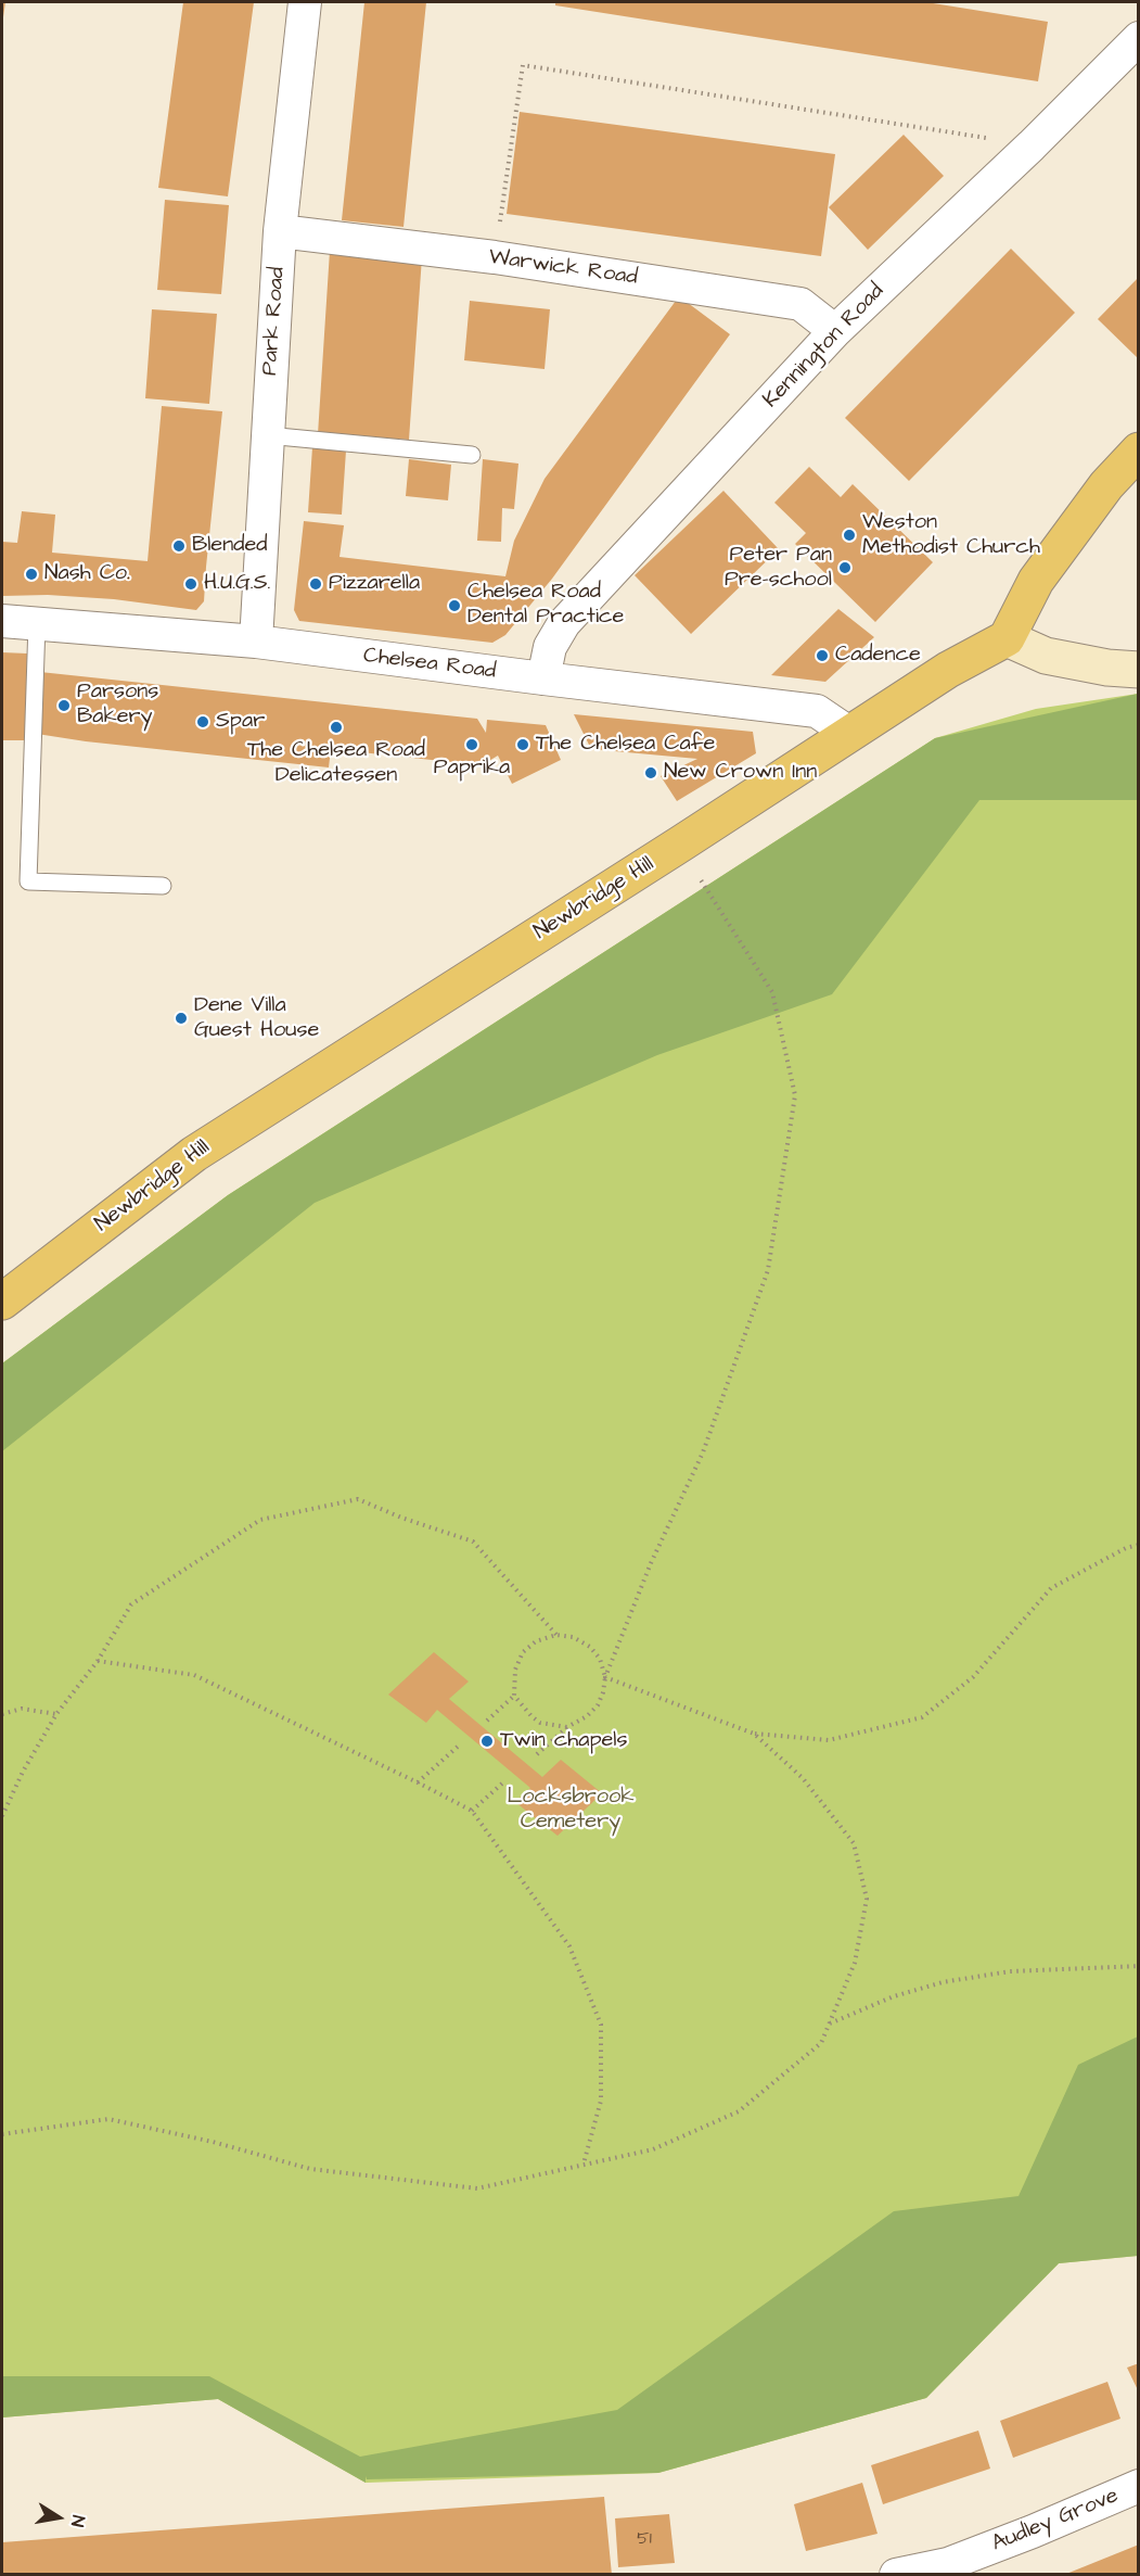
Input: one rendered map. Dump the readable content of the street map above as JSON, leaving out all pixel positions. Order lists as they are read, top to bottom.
{
  "streets": {
    "main road": ["Newbridge Hill"],
    "street": [
      "Warwick Road",
      "Park Road",
      "Kennington Road",
      "Chelsea Road",
      "Audley Grove"
    ]
  },
  "crossings": [
    ["Warwick Road", "Park Road"],
    ["Warwick Road", "Kennington Road"],
    ["Park Road", "Chelsea Road"],
    ["Kennington Road", "Chelsea Road"],
    ["Chelsea Road", "Newbridge Hill"]
  ],
  "parks": ["Locksbrook Cemetery"],
  "places": [
    "Weston Methodist Church",
    "Blended",
    "Peter Pan Pre-school",
    "Nash Co.",
    "H.U.G.S.",
    "Pizzarella",
    "Chelsea Road Dental Practice",
    "Cadence",
    "Parsons Bakery",
    "Spar",
    "The Chelsea Road Delicatessen",
    "Paprika",
    "The Chelsea Cafe",
    "New Crown Inn",
    "Dene Villa Guest House",
    "Twin chapels"
  ],
  "house_numbers": ["51"],
  "north": "right"
}
